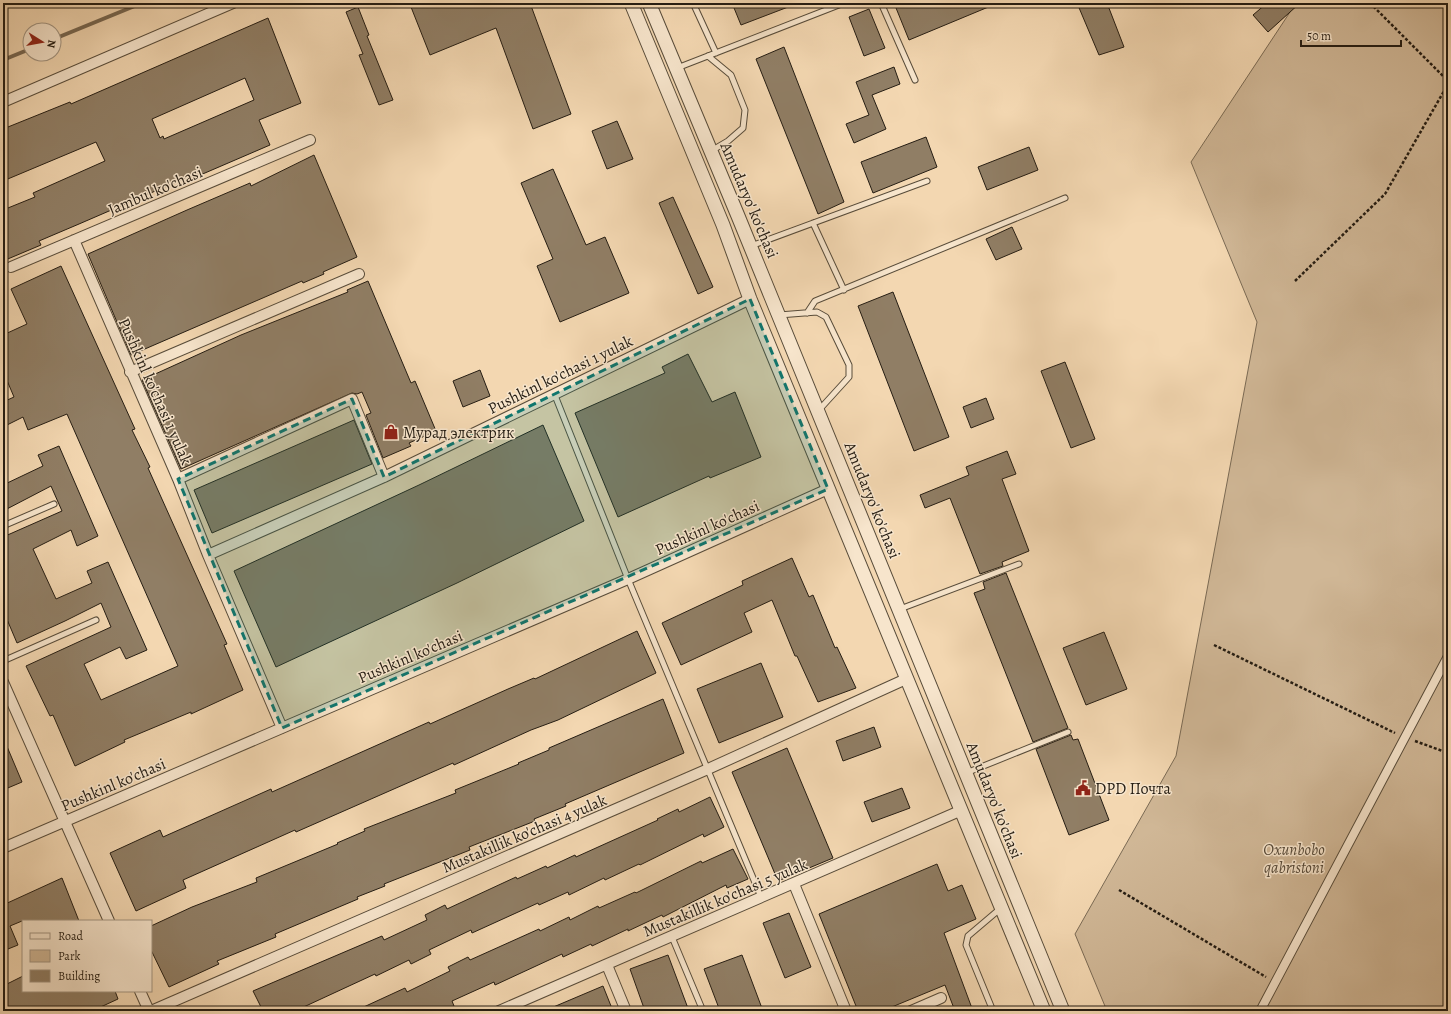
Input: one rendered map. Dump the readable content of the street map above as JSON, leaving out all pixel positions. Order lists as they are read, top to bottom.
{
  "streets": {
    "street": [
      "Jambul ko'chasi",
      "Amudaryo' ko'chasi",
      "Pushkinl ko'chasi 1 yulak",
      "Pushkinl ko'chasi",
      "Mustakillik ko'chasi 4 yulak",
      "Mustakillik ko'chasi 5 yulak"
    ]
  },
  "crossings": [
    ["Jambul ko'chasi", "Pushkinl ko'chasi 1 yulak"],
    ["Pushkinl ko'chasi 1 yulak", "Pushkinl ko'chasi"]
  ],
  "parks": ["Oxunbobo qabristoni"],
  "places": {
    "shop": ["Мурад электрик"],
    "public building": ["DPD Почта"]
  },
  "legend": ["Road", "Park", "Building"],
  "scale_bar": "50 m",
  "north": "right"
}
